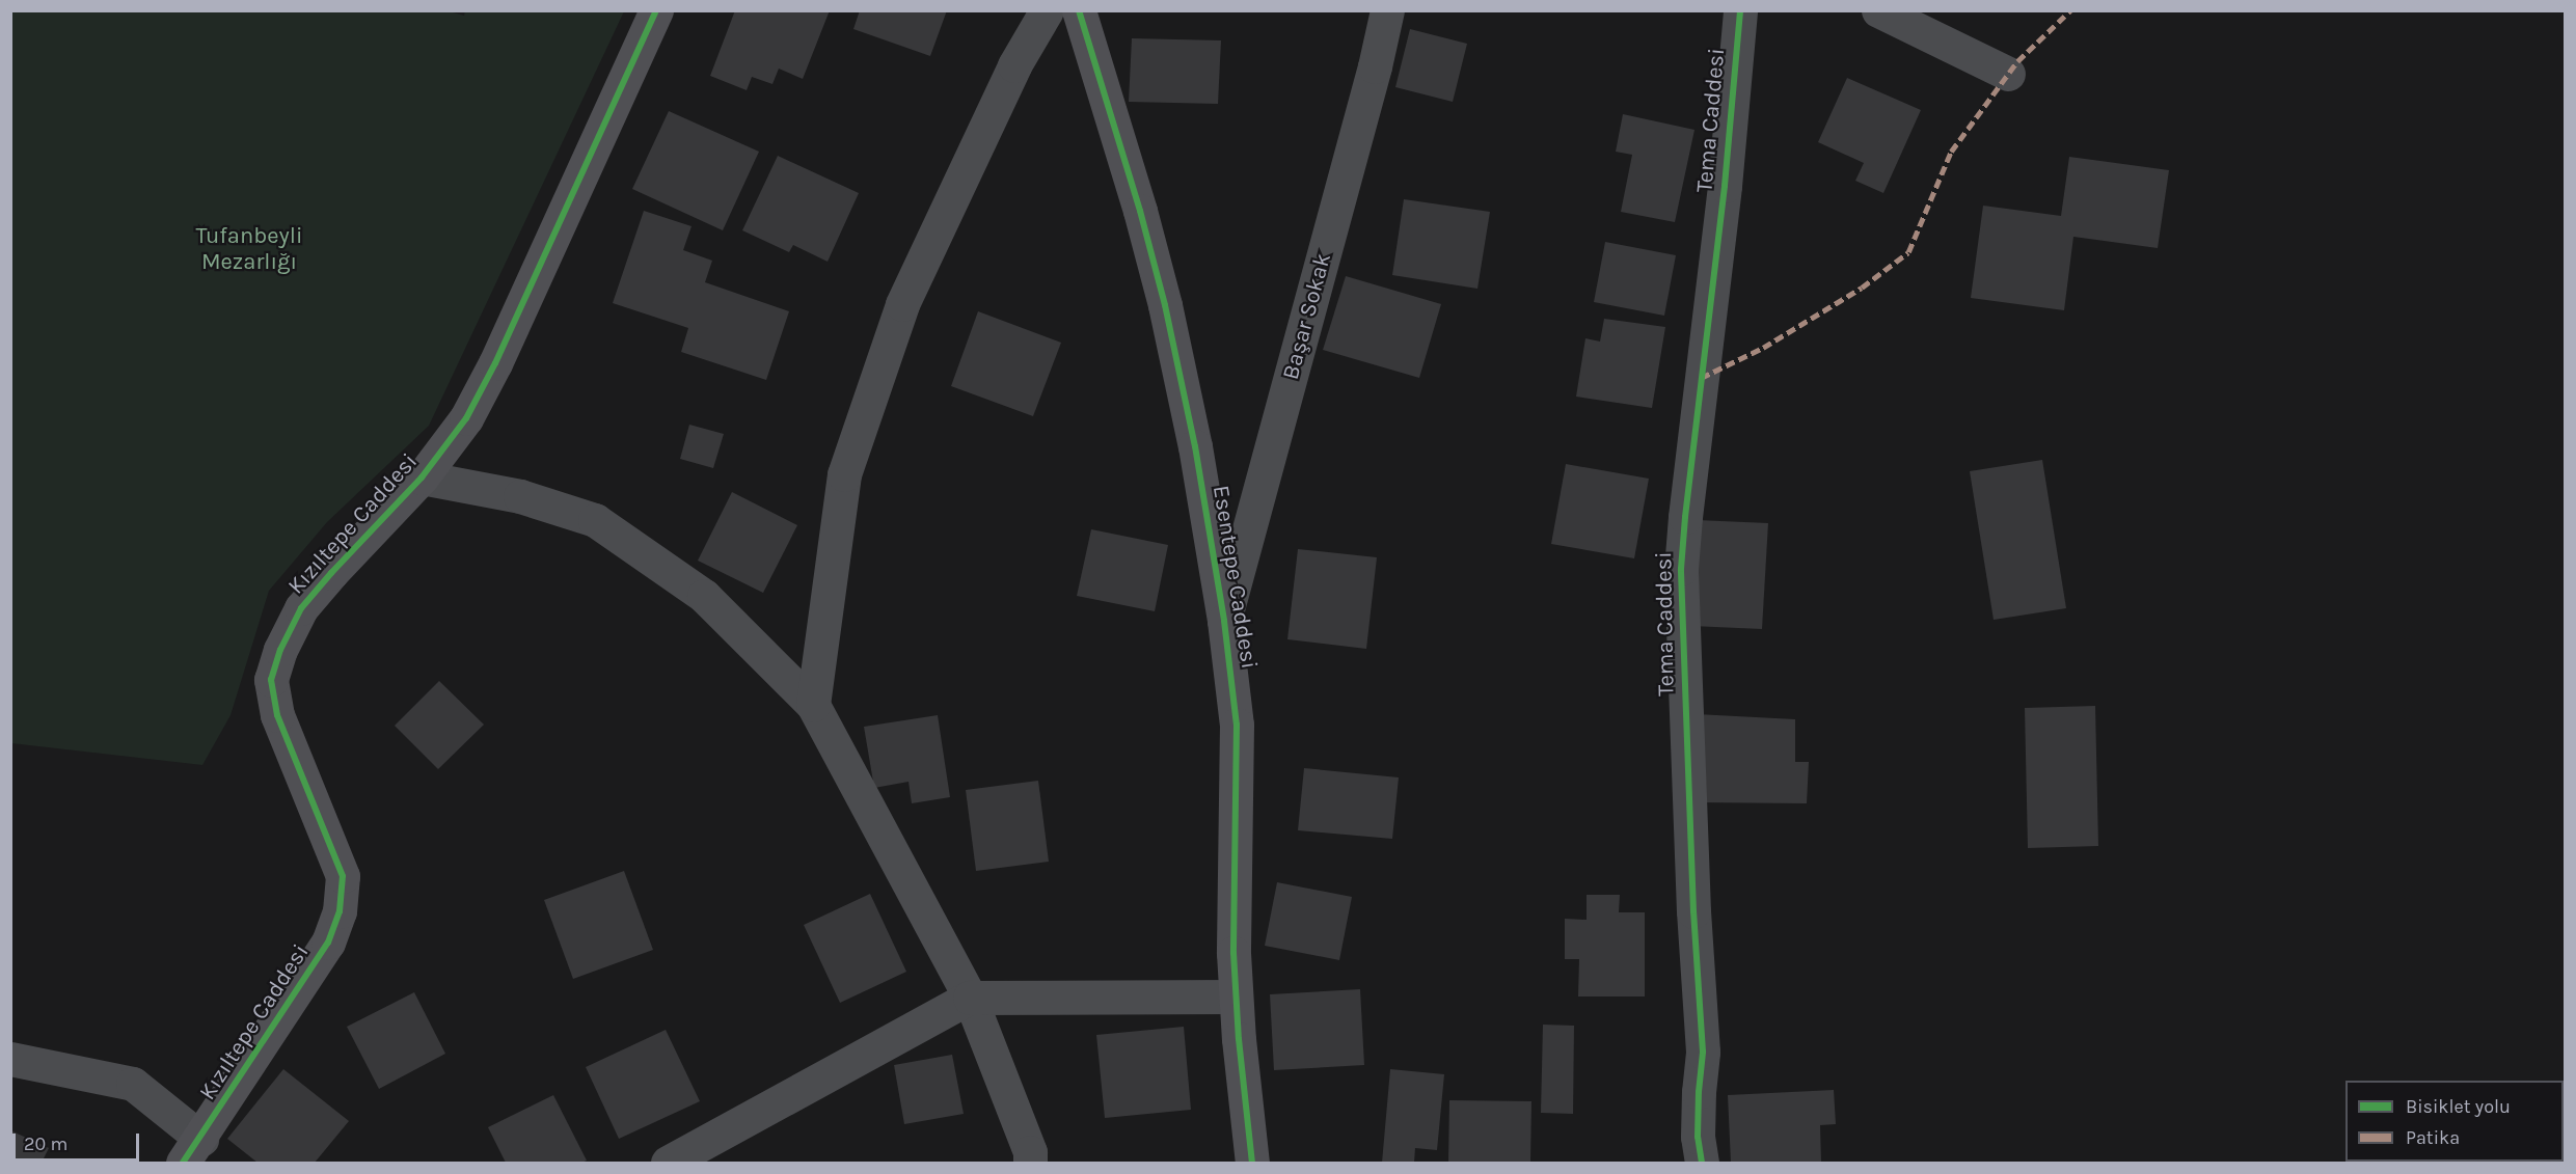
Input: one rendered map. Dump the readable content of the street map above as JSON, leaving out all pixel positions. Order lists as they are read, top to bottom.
{
  "streets": {
    "street": [
      "Tema Caddesi",
      "Başar Sokak",
      "Kızıltepe Caddesi",
      "Esentepe Caddesi"
    ]
  },
  "crossings": [
    ["Başar Sokak", "Esentepe Caddesi"]
  ],
  "parks": ["Tufanbeyli Mezarlığı"],
  "legend": ["Bisiklet yolu", "Patika"],
  "scale_bar": "20 m"
}
